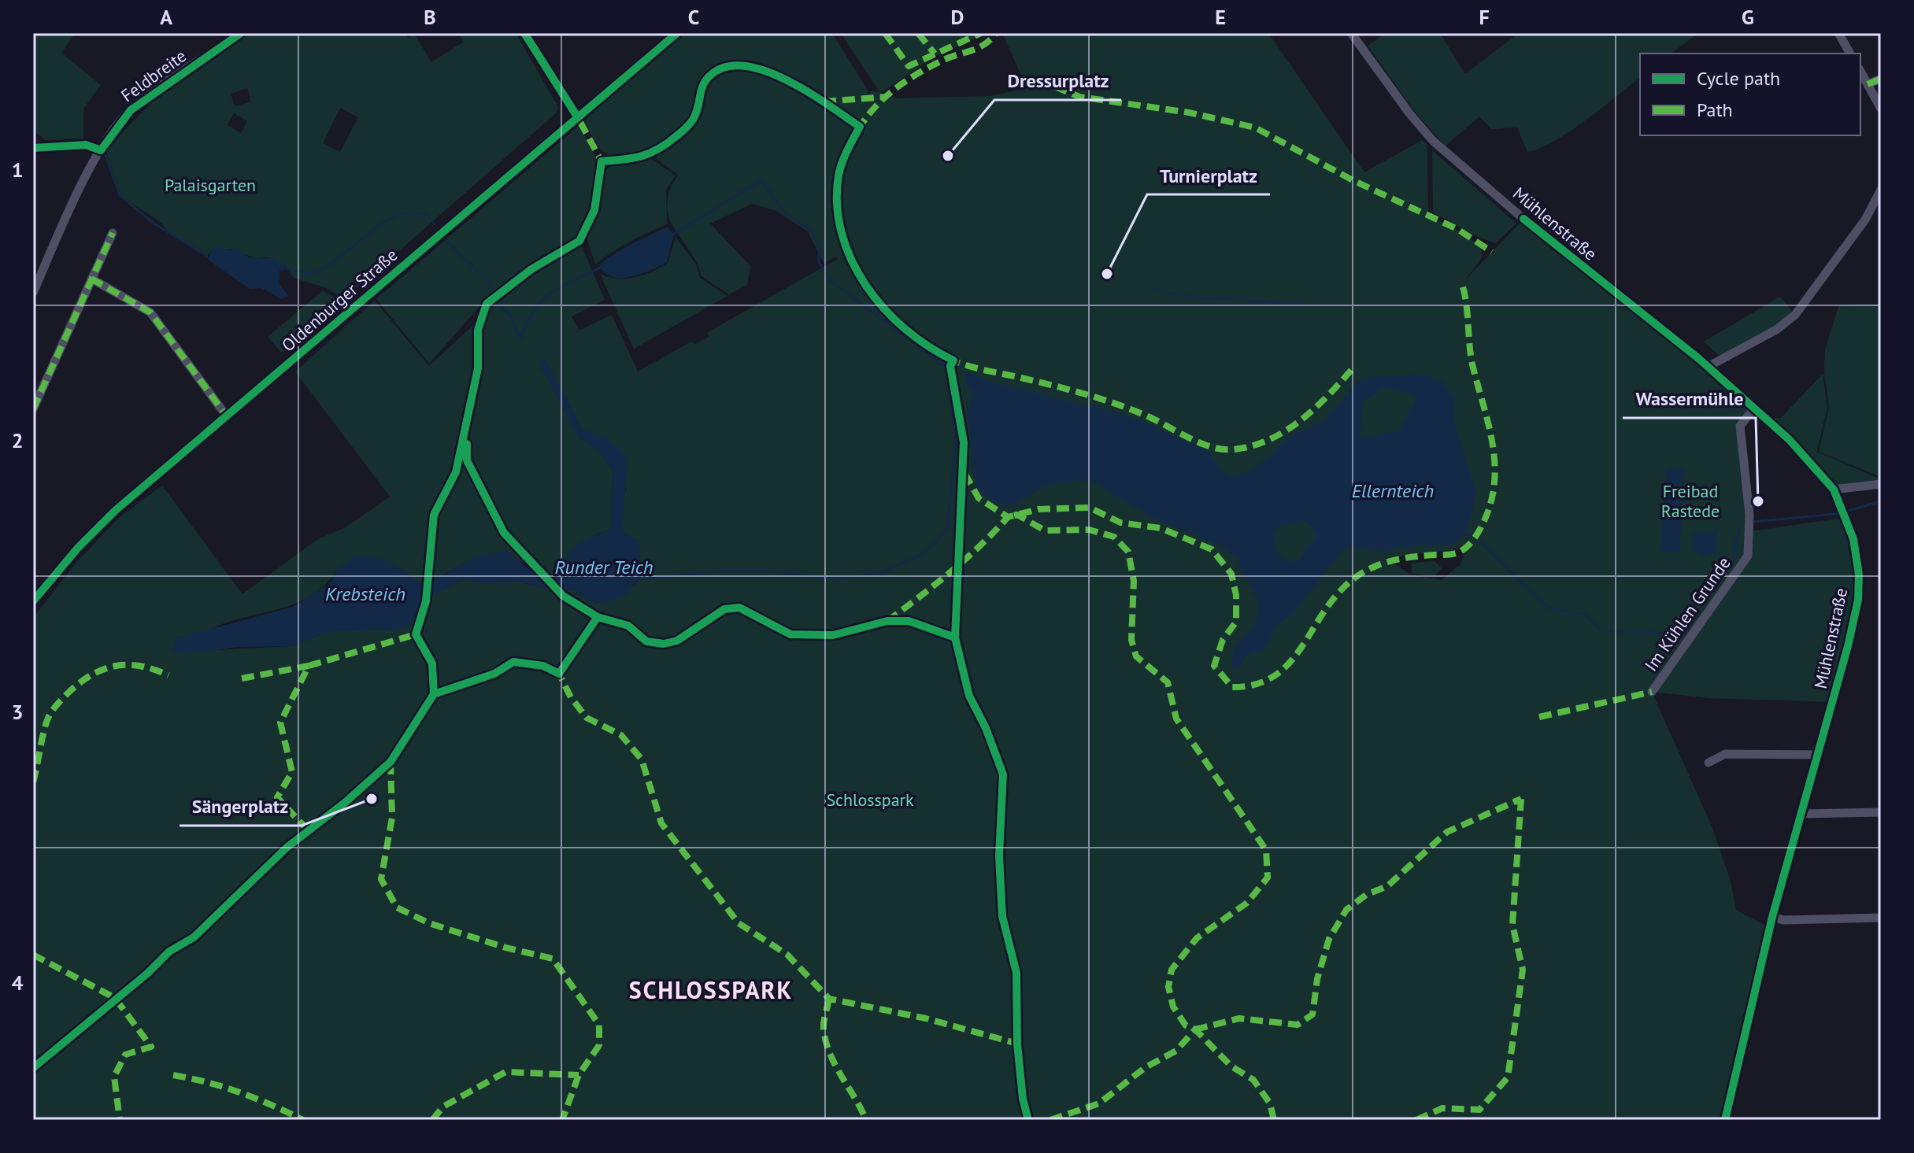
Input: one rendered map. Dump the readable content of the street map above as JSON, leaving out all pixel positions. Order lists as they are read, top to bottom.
{
  "streets": {
    "street": [
      "Feldbreite",
      "Mühlenstraße",
      "Oldenburger Straße",
      "Im Kühlen Grunde"
    ]
  },
  "crossings": [
    ["Mühlenstraße", "Im Kühlen Grunde"]
  ],
  "districts": ["SCHLOSSPARK"],
  "water": ["Ellernteich", "Runder Teich", "Krebsteich"],
  "parks": ["Palaisgarten", "Freibad Rastede", "Schlosspark"],
  "places": [
    "Dressurplatz",
    "Turnierplatz",
    "Wassermühle",
    "Sängerplatz"
  ],
  "legend": ["Cycle path", "Path"],
  "grid": {
    "columns": [
      "A",
      "B",
      "C",
      "D",
      "E",
      "F",
      "G"
    ],
    "rows": [
      "1",
      "2",
      "3",
      "4"
    ]
  }
}
